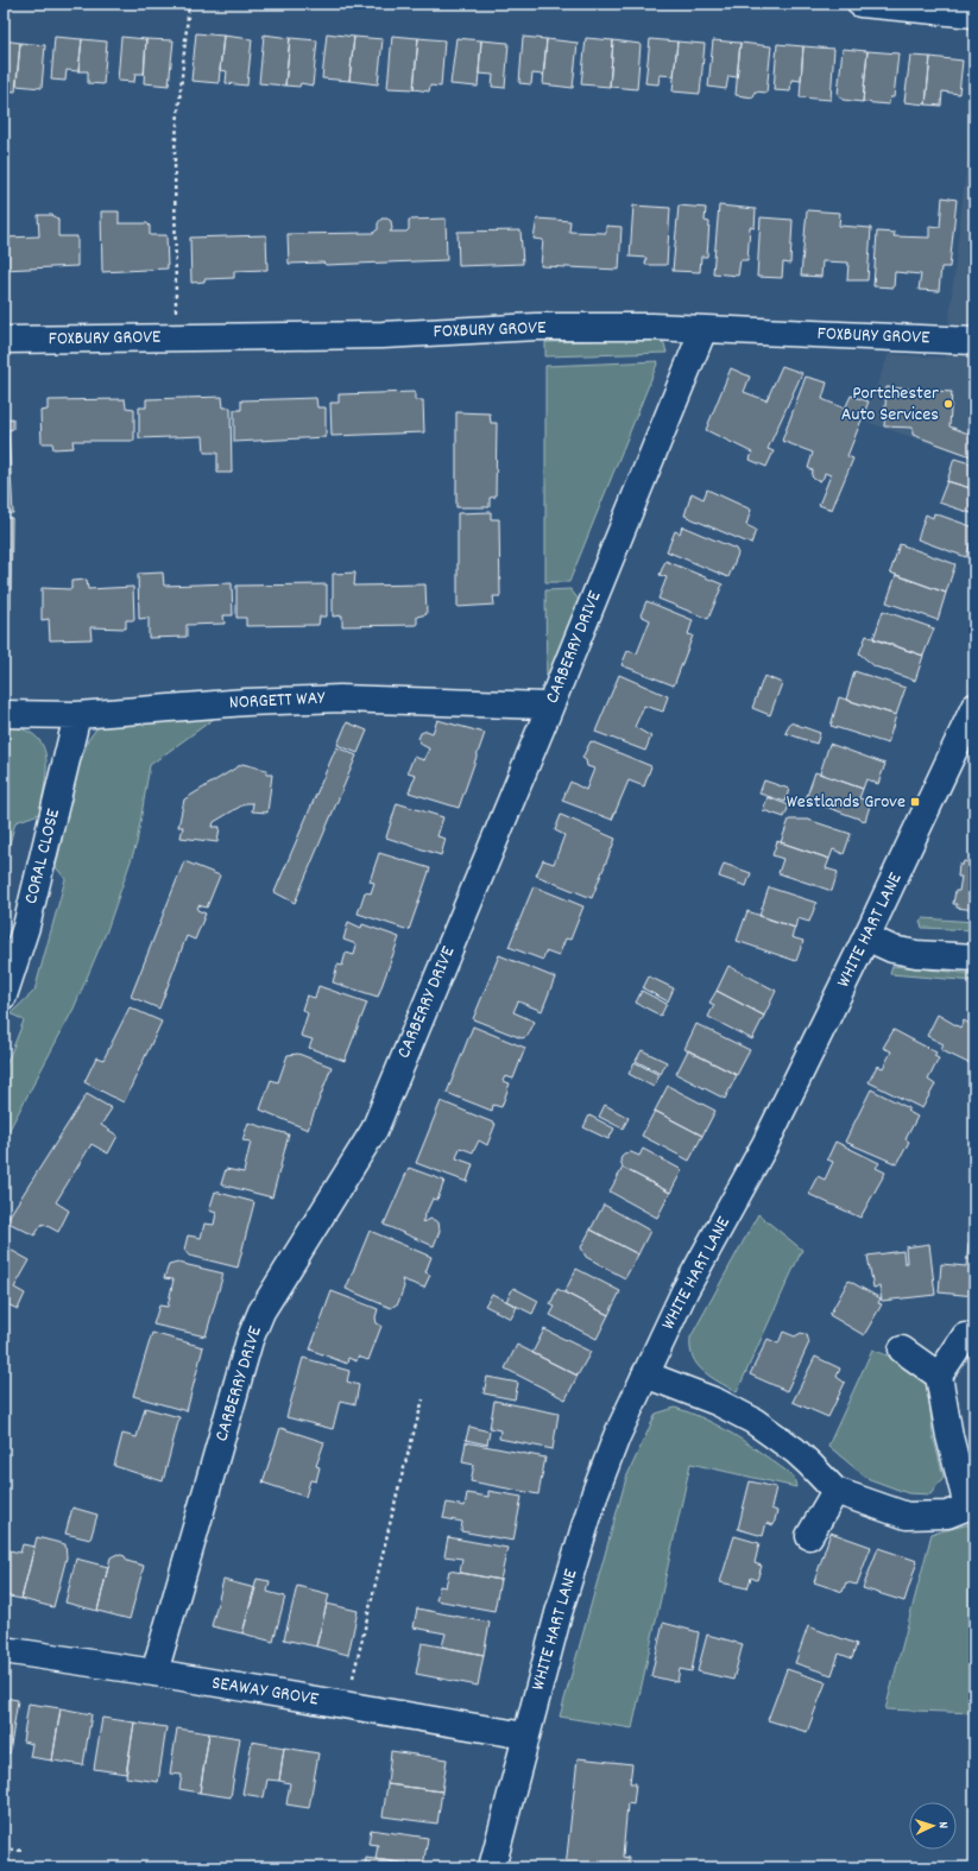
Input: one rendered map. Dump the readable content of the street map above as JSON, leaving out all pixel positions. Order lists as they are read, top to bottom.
{
  "streets": {
    "street": [
      "FOXBURY GROVE",
      "CARBERRY DRIVE",
      "NORGETT WAY",
      "CORAL CLOSE",
      "WHITE HART LANE",
      "SEAWAY GROVE"
    ]
  },
  "crossings": [
    ["FOXBURY GROVE", "CARBERRY DRIVE"],
    ["CARBERRY DRIVE", "NORGETT WAY"],
    ["CARBERRY DRIVE", "SEAWAY GROVE"],
    ["NORGETT WAY", "CORAL CLOSE"],
    ["WHITE HART LANE", "SEAWAY GROVE"]
  ],
  "places": {
    "other": ["Portchester Auto Services"],
    "transit": ["Westlands Grove"]
  },
  "north": "right"
}
